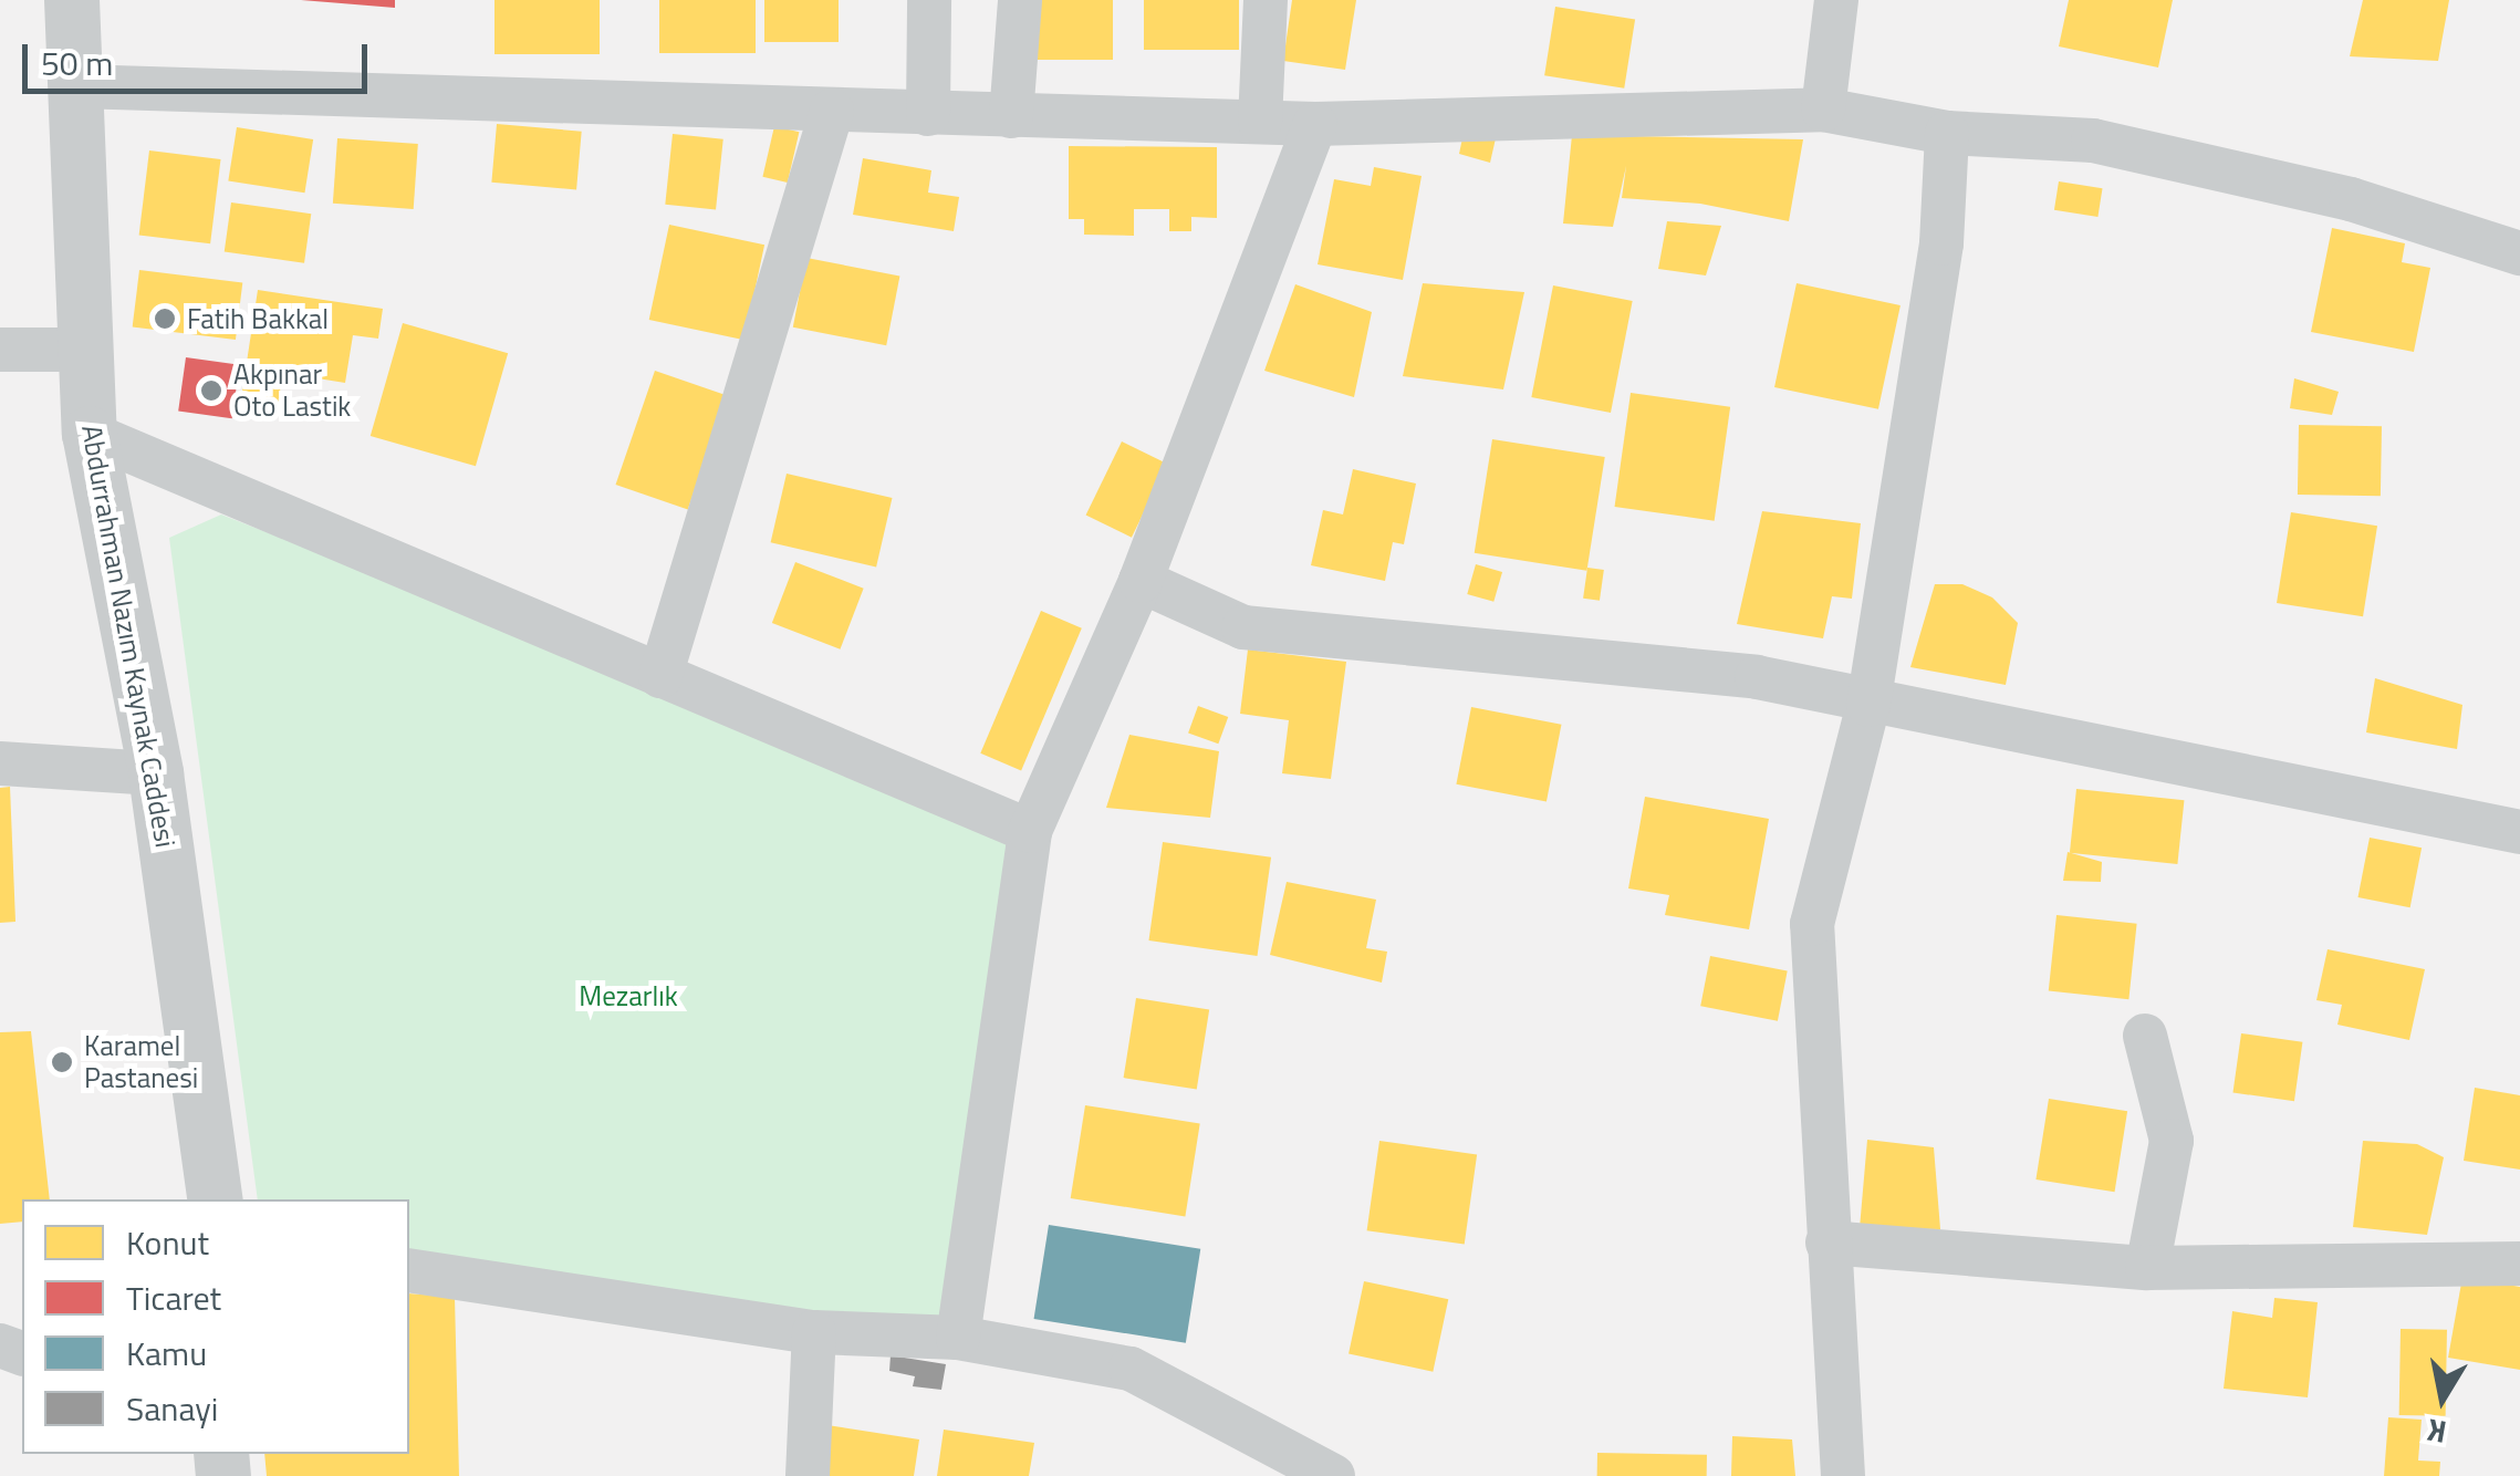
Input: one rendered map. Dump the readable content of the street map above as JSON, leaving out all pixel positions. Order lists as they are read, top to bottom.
{
  "streets": {
    "street": ["Abdurrahman Nazım Kaynak Caddesi"]
  },
  "parks": ["Mezarlık"],
  "places": ["Fatih Bakkal", "Akpınar Oto Lastik", "Karamel Pastanesi"],
  "legend": [
    "Konut",
    "Ticaret",
    "Kamu",
    "Sanayi"
  ],
  "scale_bar": "50 m",
  "north": "bottom"
}
